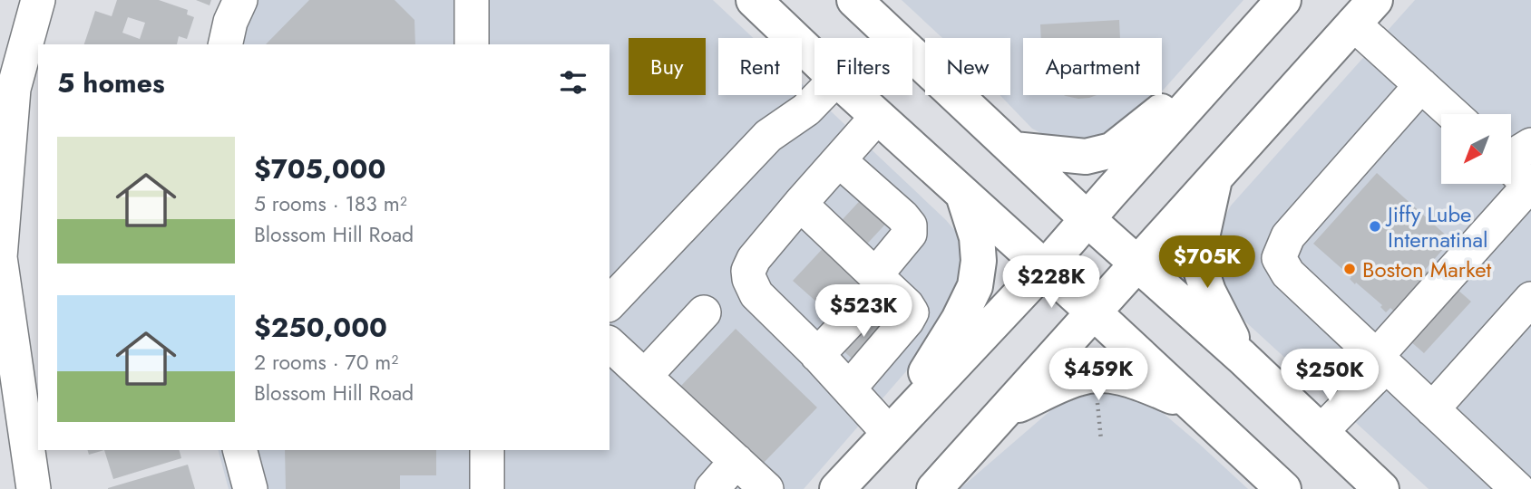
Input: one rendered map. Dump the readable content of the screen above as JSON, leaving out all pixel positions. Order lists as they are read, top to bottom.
{
  "places": ["Jiffy Lube Internatinal", "Boston Market"],
  "north": "bottom left",
  "page": {
    "chip": [
      "Buy",
      "Rent",
      "Filters",
      "New",
      "Apartment"
    ],
    "heading": "5 homes",
    "list": [
      {
        "name": "$705,000",
        "note": "5 rooms · 183 m² · Blossom Hill Road"
      },
      {
        "name": "$250,000",
        "note": "2 rooms · 70 m² · Blossom Hill Road"
      }
    ],
    "price": [
      "$705K",
      "$228K",
      "$523K",
      "$459K",
      "$250K"
    ]
  }
}
